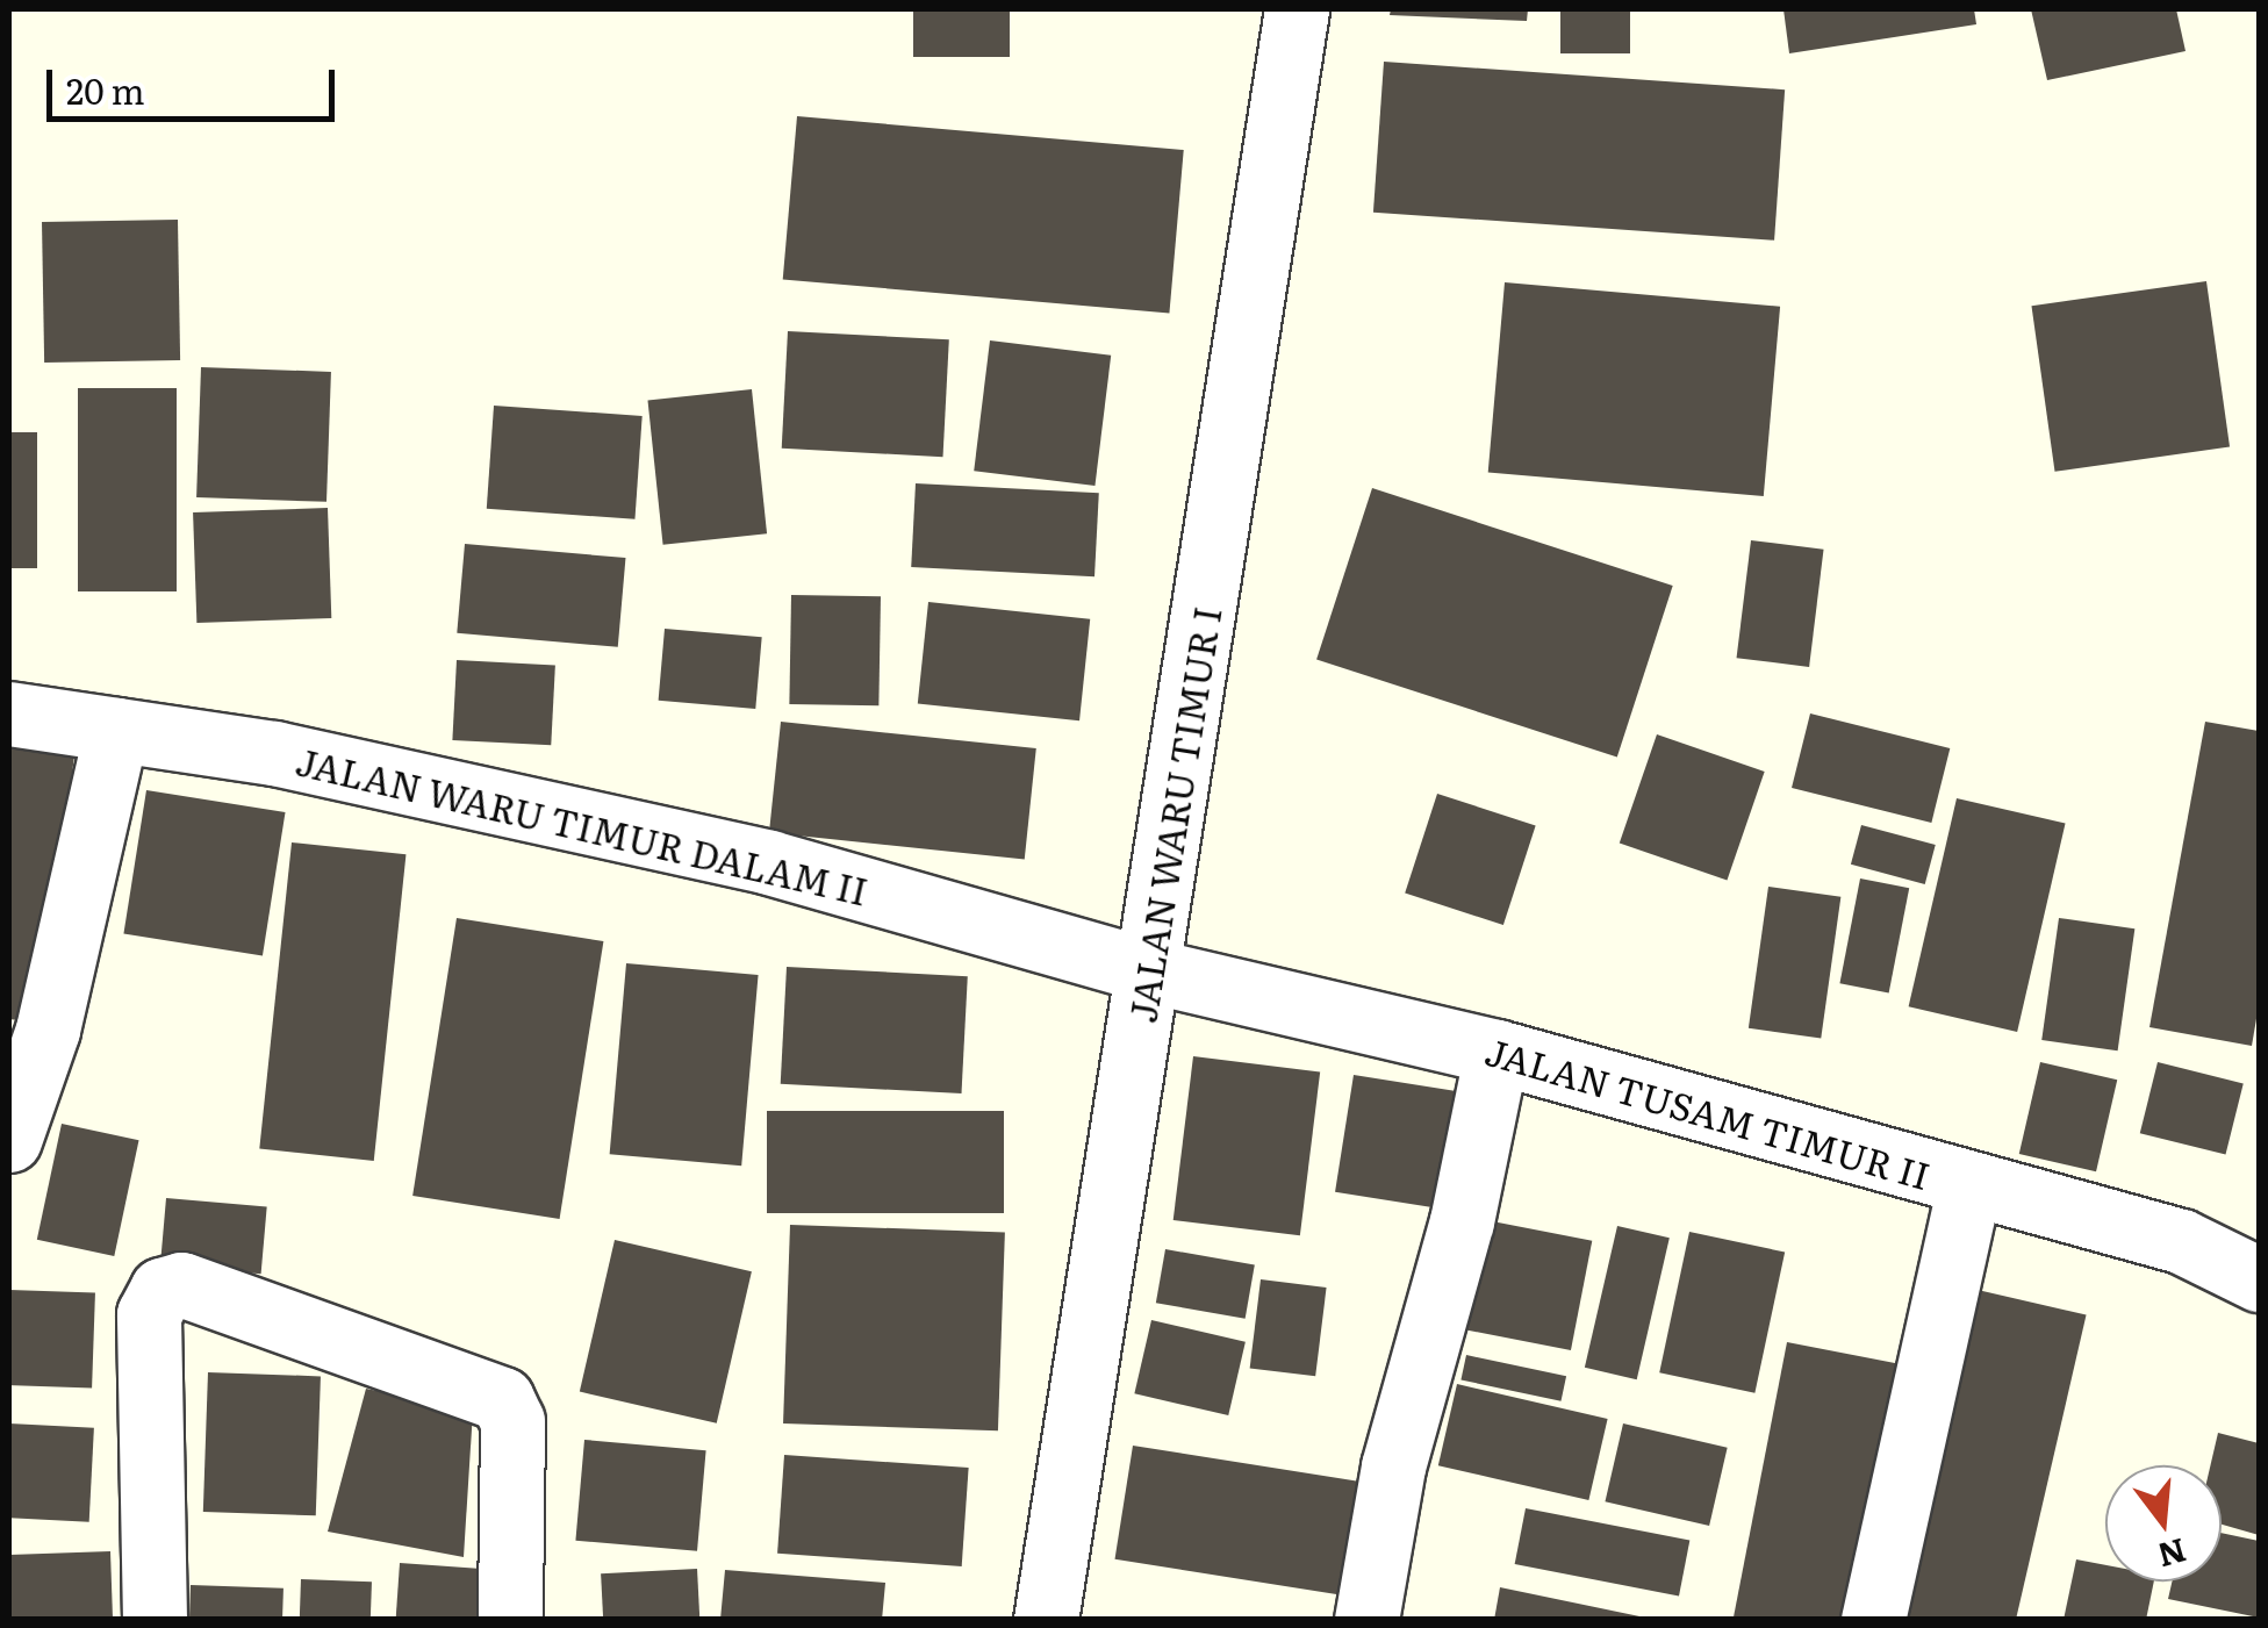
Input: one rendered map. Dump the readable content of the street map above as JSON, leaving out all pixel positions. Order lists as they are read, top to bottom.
{
  "streets": {
    "street": ["JALAN WARU TIMUR I", "JALAN WARU TIMUR DALAM II", "JALAN TUSAM TIMUR II"]
  },
  "crossings": [
    ["JALAN WARU TIMUR I", "JALAN WARU TIMUR DALAM II"],
    ["JALAN WARU TIMUR I", "JALAN TUSAM TIMUR II"],
    ["JALAN WARU TIMUR DALAM II", "JALAN TUSAM TIMUR II"]
  ],
  "scale_bar": "20 m",
  "north": "bottom"
}
